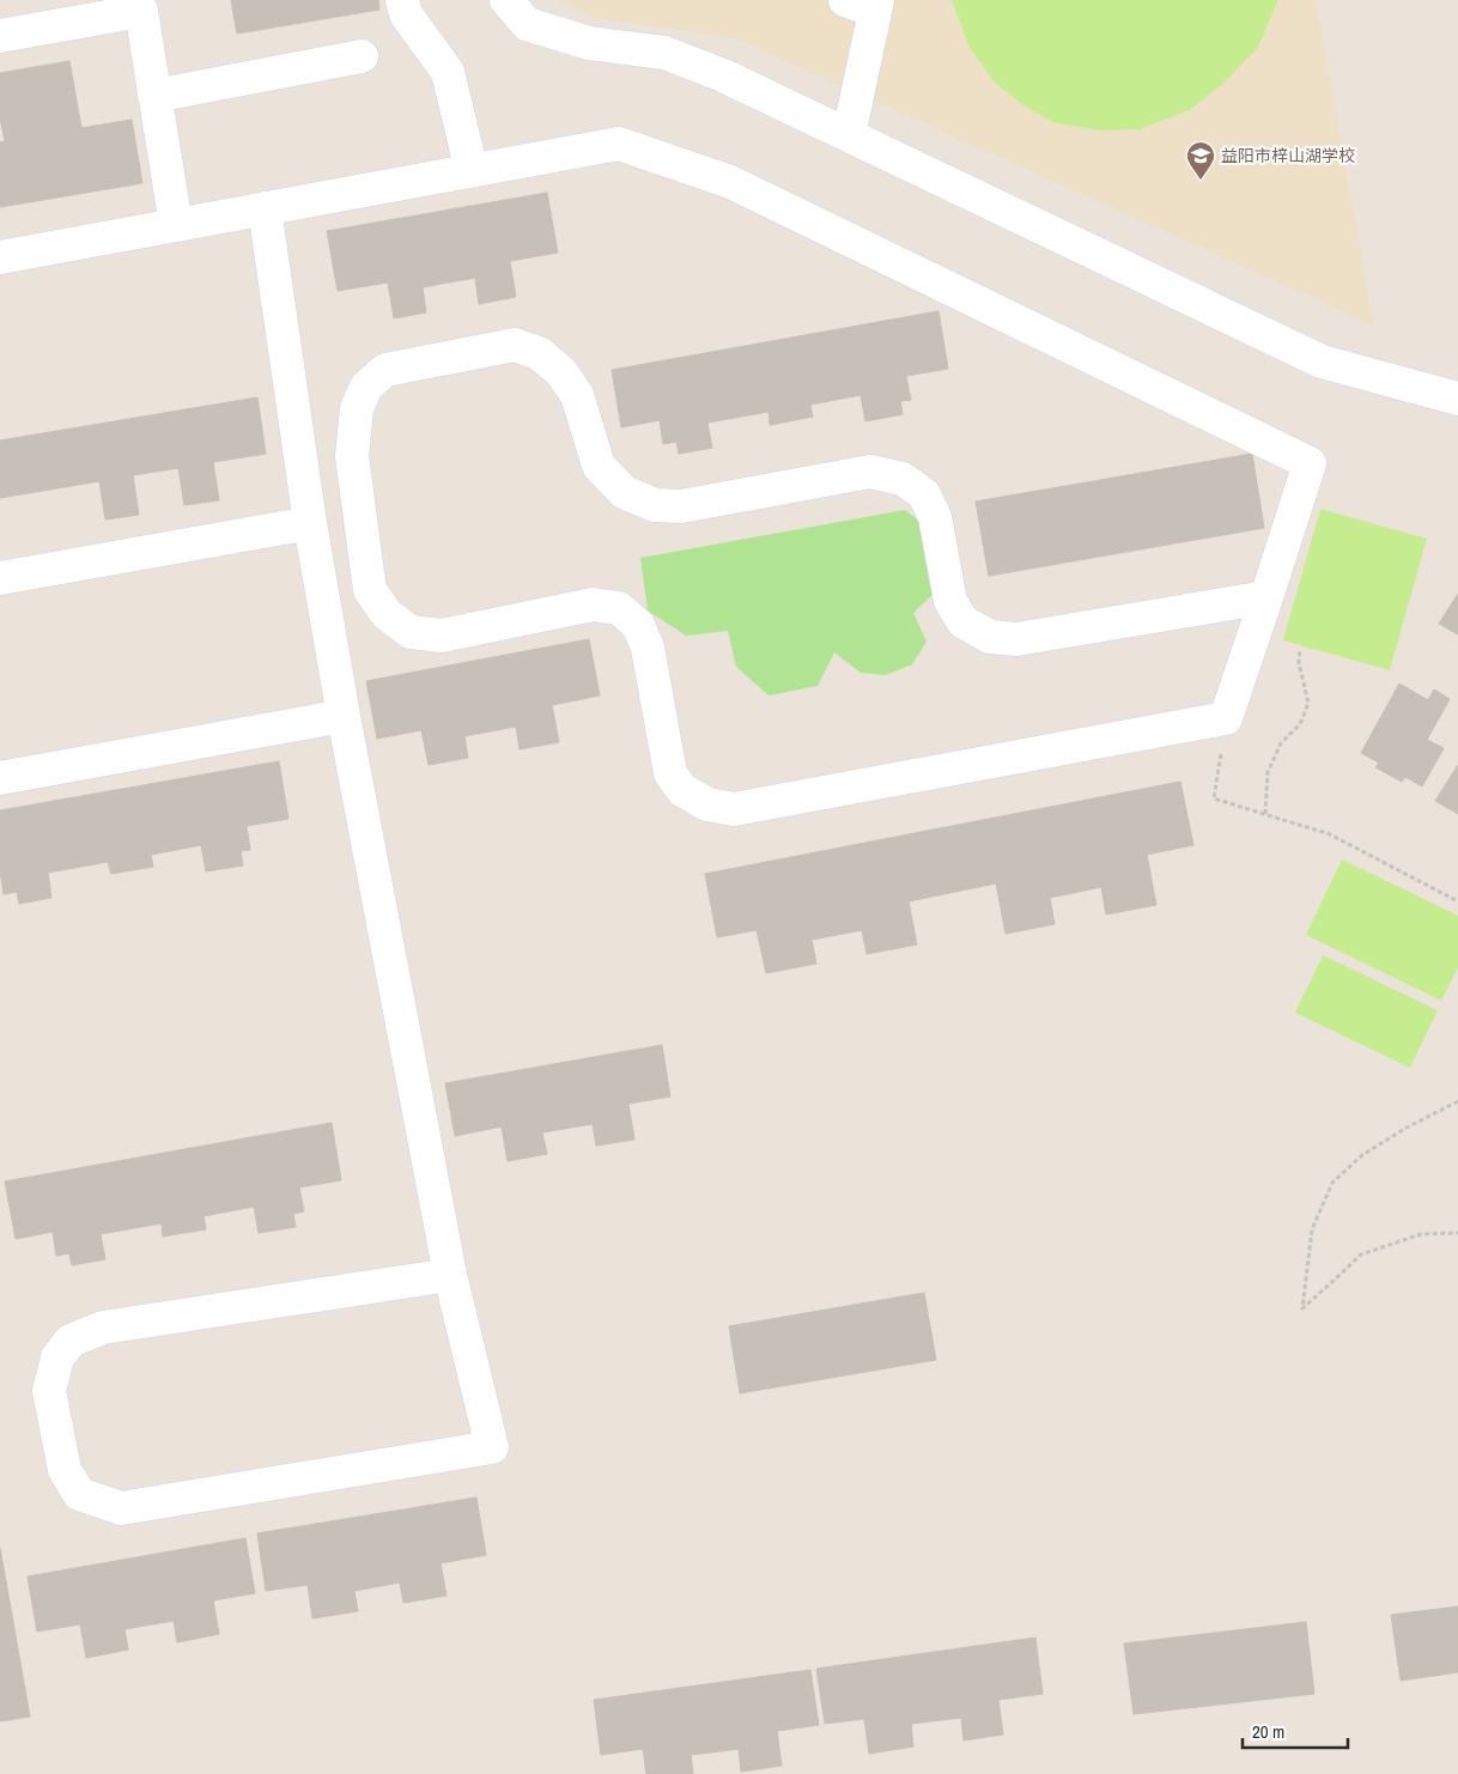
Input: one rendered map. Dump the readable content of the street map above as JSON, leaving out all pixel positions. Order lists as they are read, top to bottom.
{
  "places": {
    "school or university": ["益阳市梓山湖学校"]
  },
  "scale_bar": "20 m"
}
